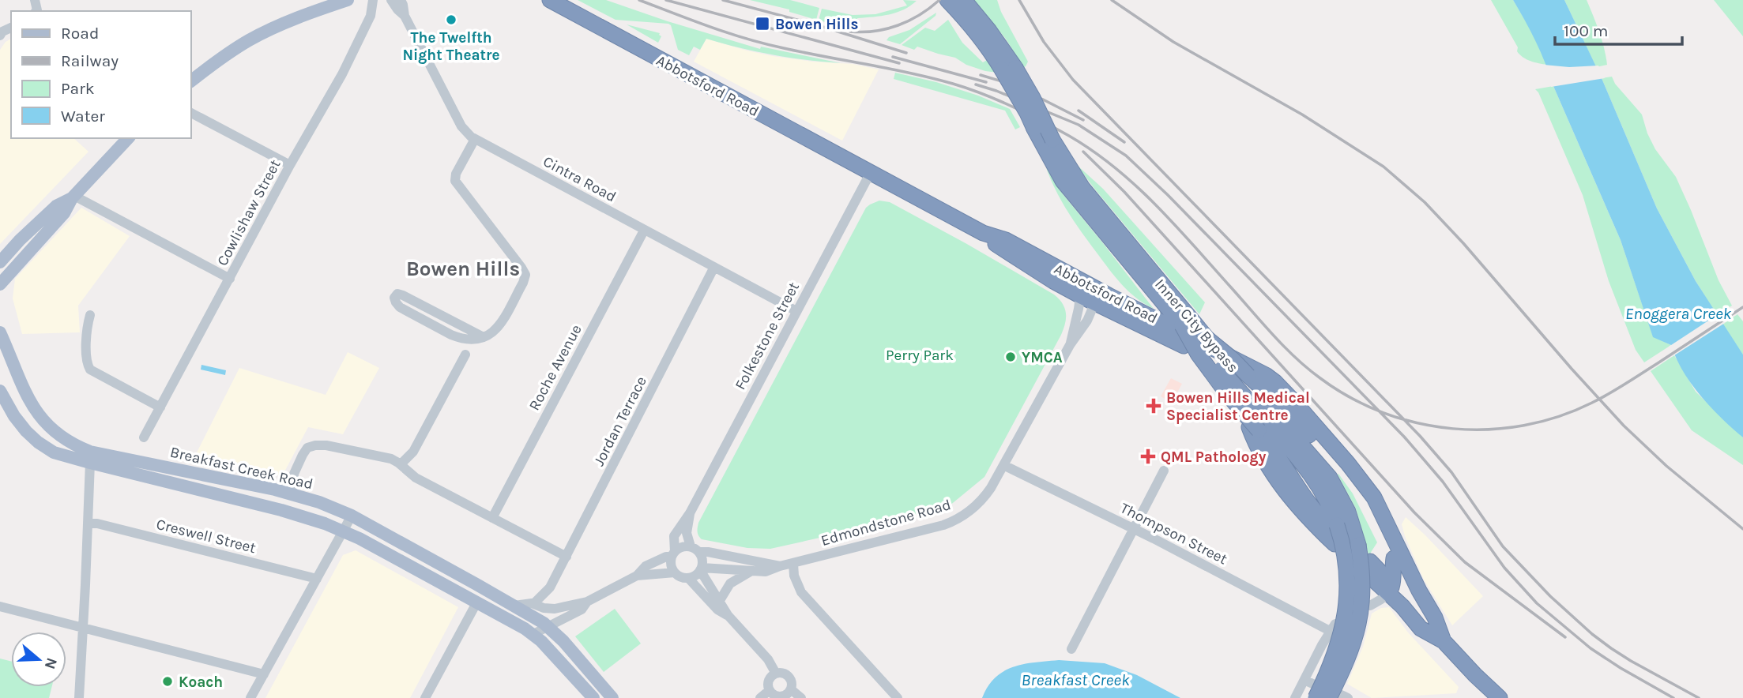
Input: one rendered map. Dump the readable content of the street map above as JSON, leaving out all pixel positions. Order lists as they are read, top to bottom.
{
  "streets": {
    "highway": ["Abbotsford Road", "Inner City Bypass"],
    "main road": ["Breakfast Creek Road"],
    "street": [
      "Cintra Road",
      "Cowlishaw Street",
      "Folkestone Street",
      "Roche Avenue",
      "Jordan Terrace",
      "Edmondstone Road",
      "Thompson Street",
      "Creswell Street"
    ]
  },
  "crossings": [
    ["Abbotsford Road", "Folkestone Street"],
    ["Abbotsford Road", "Edmondstone Road"],
    ["Cintra Road", "Folkestone Street"],
    ["Cintra Road", "Roche Avenue"],
    ["Cintra Road", "Jordan Terrace"],
    ["Folkestone Street", "Edmondstone Road"],
    ["Edmondstone Road", "Thompson Street"]
  ],
  "districts": ["Bowen Hills"],
  "water": ["Enoggera Creek", "Breakfast Creek"],
  "parks": ["Perry Park"],
  "places": {
    "other": ["The Twelfth Night Theatre", "YMCA", "Koach"],
    "transit": ["Bowen Hills"],
    "health": ["Bowen Hills Medical Specialist Centre", "QML Pathology"]
  },
  "legend": [
    "Road",
    "Railway",
    "Park",
    "Water"
  ],
  "scale_bar": "100 m",
  "north": "right"
}
